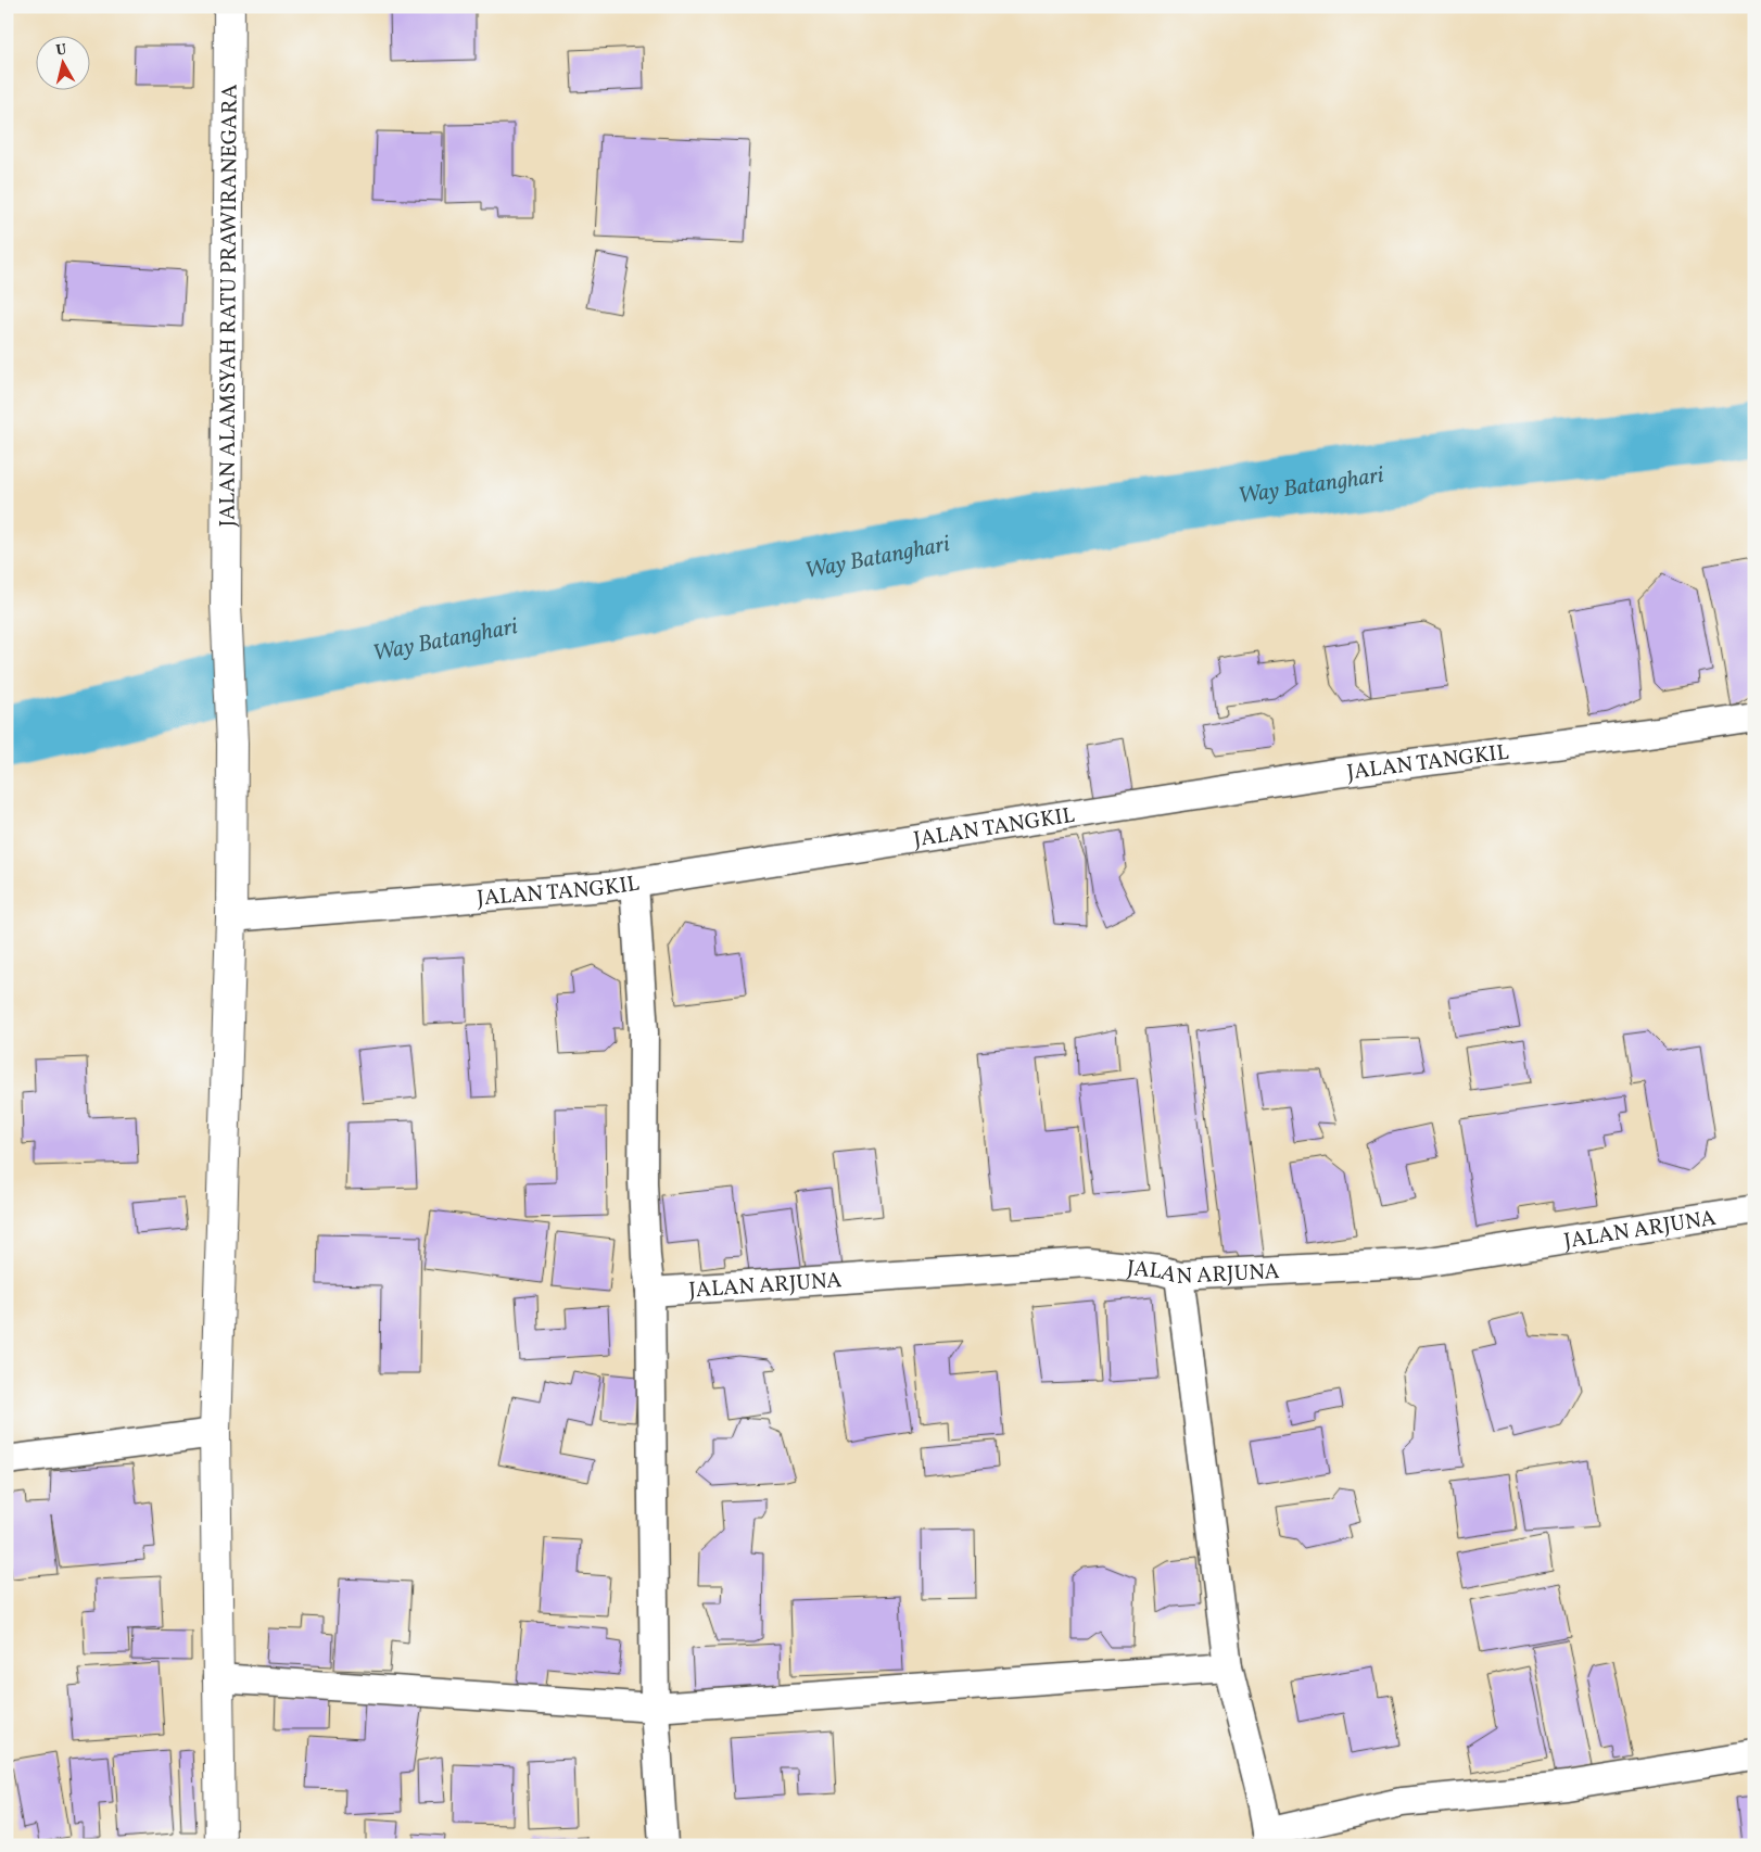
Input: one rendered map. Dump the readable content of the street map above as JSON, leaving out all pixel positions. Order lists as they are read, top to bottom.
{
  "streets": {
    "main road": ["JALAN ALAMSYAH RATU PRAWIRANEGARA"],
    "street": ["JALAN TANGKIL", "JALAN ARJUNA"]
  },
  "crossings": [
    ["JALAN ALAMSYAH RATU PRAWIRANEGARA", "JALAN TANGKIL"]
  ],
  "water": ["Way Batanghari"],
  "north": "top"
}
